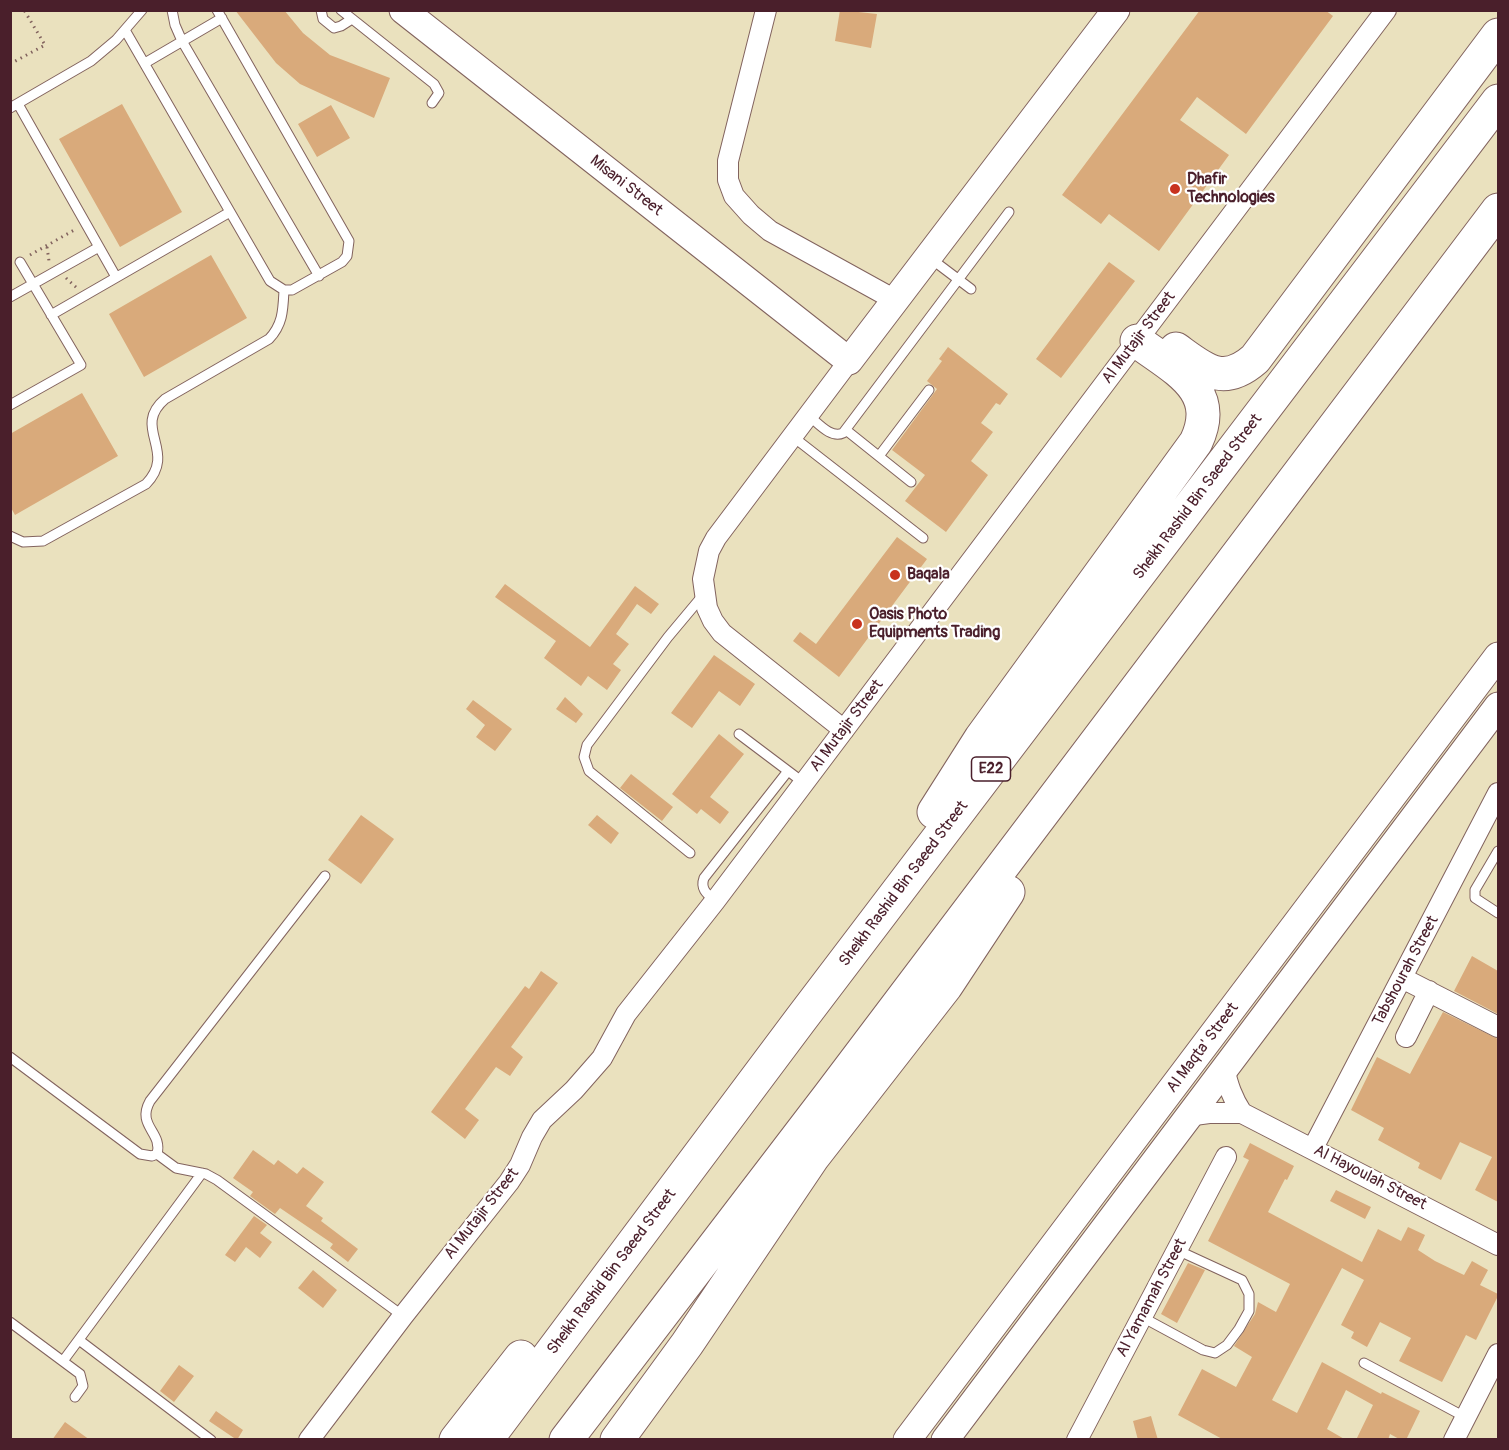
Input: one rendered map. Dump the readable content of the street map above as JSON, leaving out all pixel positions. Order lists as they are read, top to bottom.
{
  "streets": {
    "highway": ["Sheikh Rashid Bin Saeed Street", "E22"],
    "street": [
      "Misani Street",
      "Al Mutajir Street",
      "Tabshourah Street",
      "Al Maqta' Street",
      "Al Hayoulah Street",
      "Al Yamamah Street"
    ]
  },
  "crossings": [
    ["Tabshourah Street", "Al Hayoulah Street"],
    ["Al Maqta' Street", "Al Hayoulah Street"]
  ],
  "places": ["Dhafir Technologies", "Baqala", "Oasis Photo Equipments Trading"]
}
